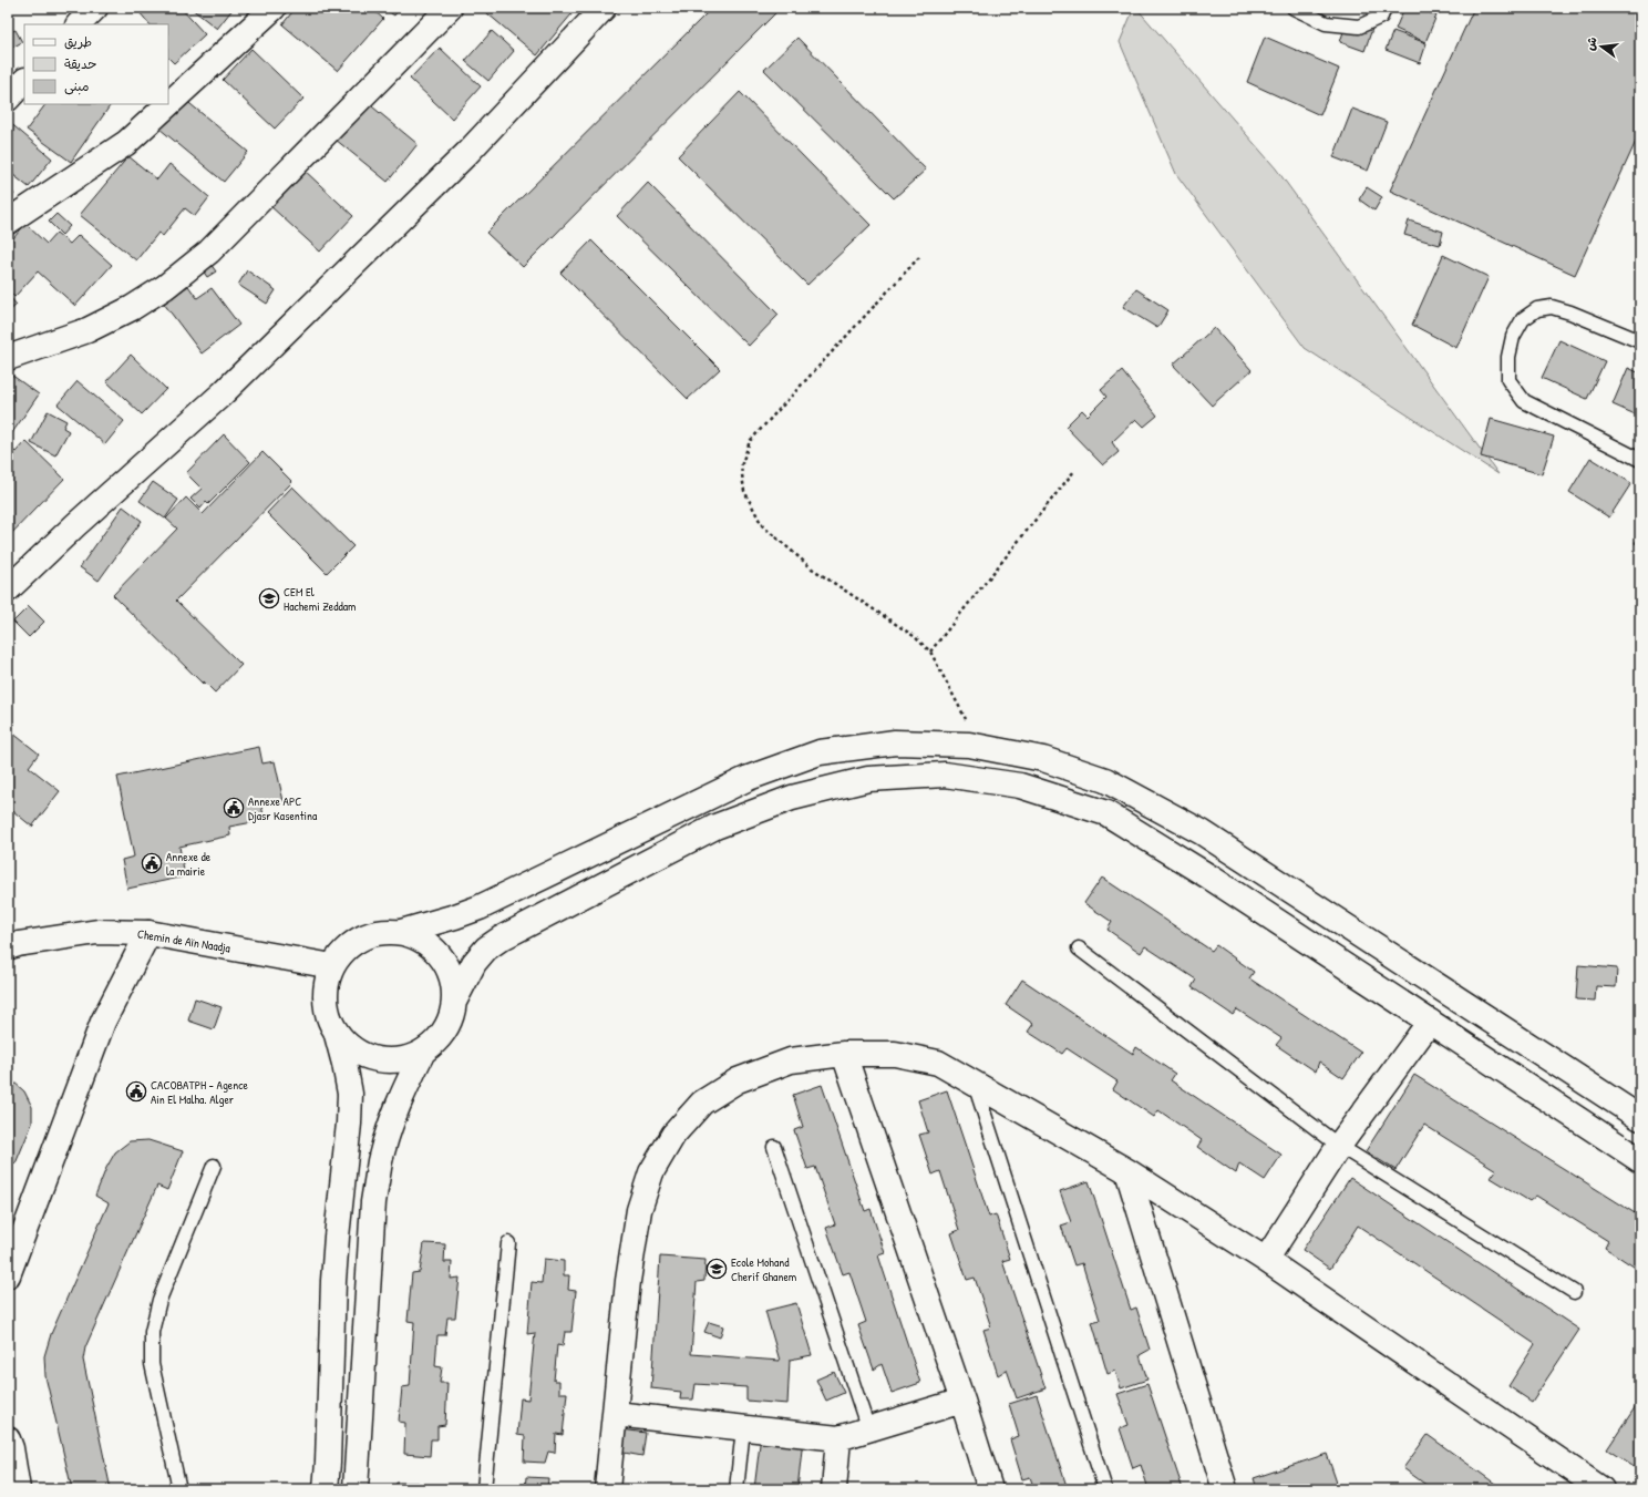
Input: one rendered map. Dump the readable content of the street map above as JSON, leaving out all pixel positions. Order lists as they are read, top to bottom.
{
  "streets": {
    "street": ["Chemin de Aïn Naadja"]
  },
  "places": {
    "school or university": ["CEM El Hachemi Zeddam", "Ecole Mohand Cherif Ghanem"],
    "public building": ["Annexe APC Djasr Kasentina", "Annexe de la mairie", "CACOBATPH - Agence Ain El Malha. Alger"]
  },
  "legend": ["طريق", "حديقة", "مبنى"],
  "north": "left"
}
